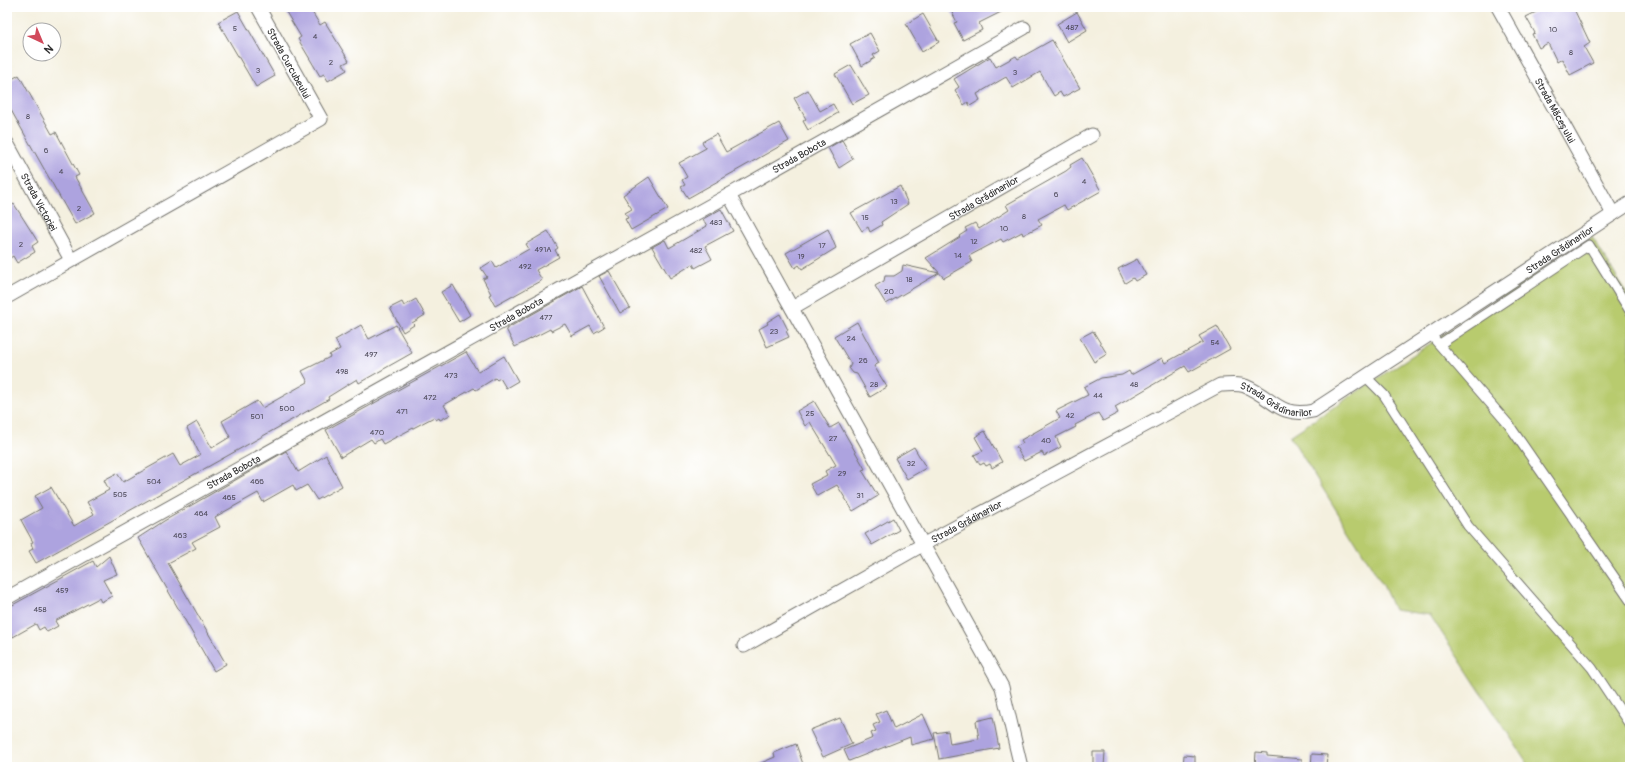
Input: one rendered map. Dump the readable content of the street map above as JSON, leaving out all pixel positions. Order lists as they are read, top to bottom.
{
  "streets": {
    "street": [
      "Strada Curcubeului",
      "Strada Măceșului",
      "Strada Bobota",
      "Strada Grădinarilor",
      "Strada Victoriei"
    ]
  },
  "crossings": [
    ["Strada Curcubeului", "Strada Victoriei"],
    ["Strada Măceșului", "Strada Grădinarilor"],
    ["Strada Bobota", "Strada Grădinarilor"]
  ],
  "house_numbers": [
    "487",
    "5",
    "10",
    "4",
    "8",
    "2",
    "3",
    "3",
    "8",
    "6",
    "4",
    "4",
    "6",
    "13",
    "2",
    "8",
    "15",
    "483",
    "10",
    "12",
    "2",
    "17",
    "491A",
    "482",
    "14",
    "19",
    "492",
    "18",
    "20",
    "477",
    "23",
    "24",
    "54",
    "497",
    "26",
    "498",
    "473",
    "28",
    "48",
    "44",
    "472",
    "500",
    "471",
    "25",
    "42",
    "501",
    "470",
    "27",
    "40",
    "32",
    "29",
    "504",
    "466",
    "505",
    "31",
    "465",
    "464",
    "463",
    "459",
    "458"
  ],
  "north": "bottom right"
}
